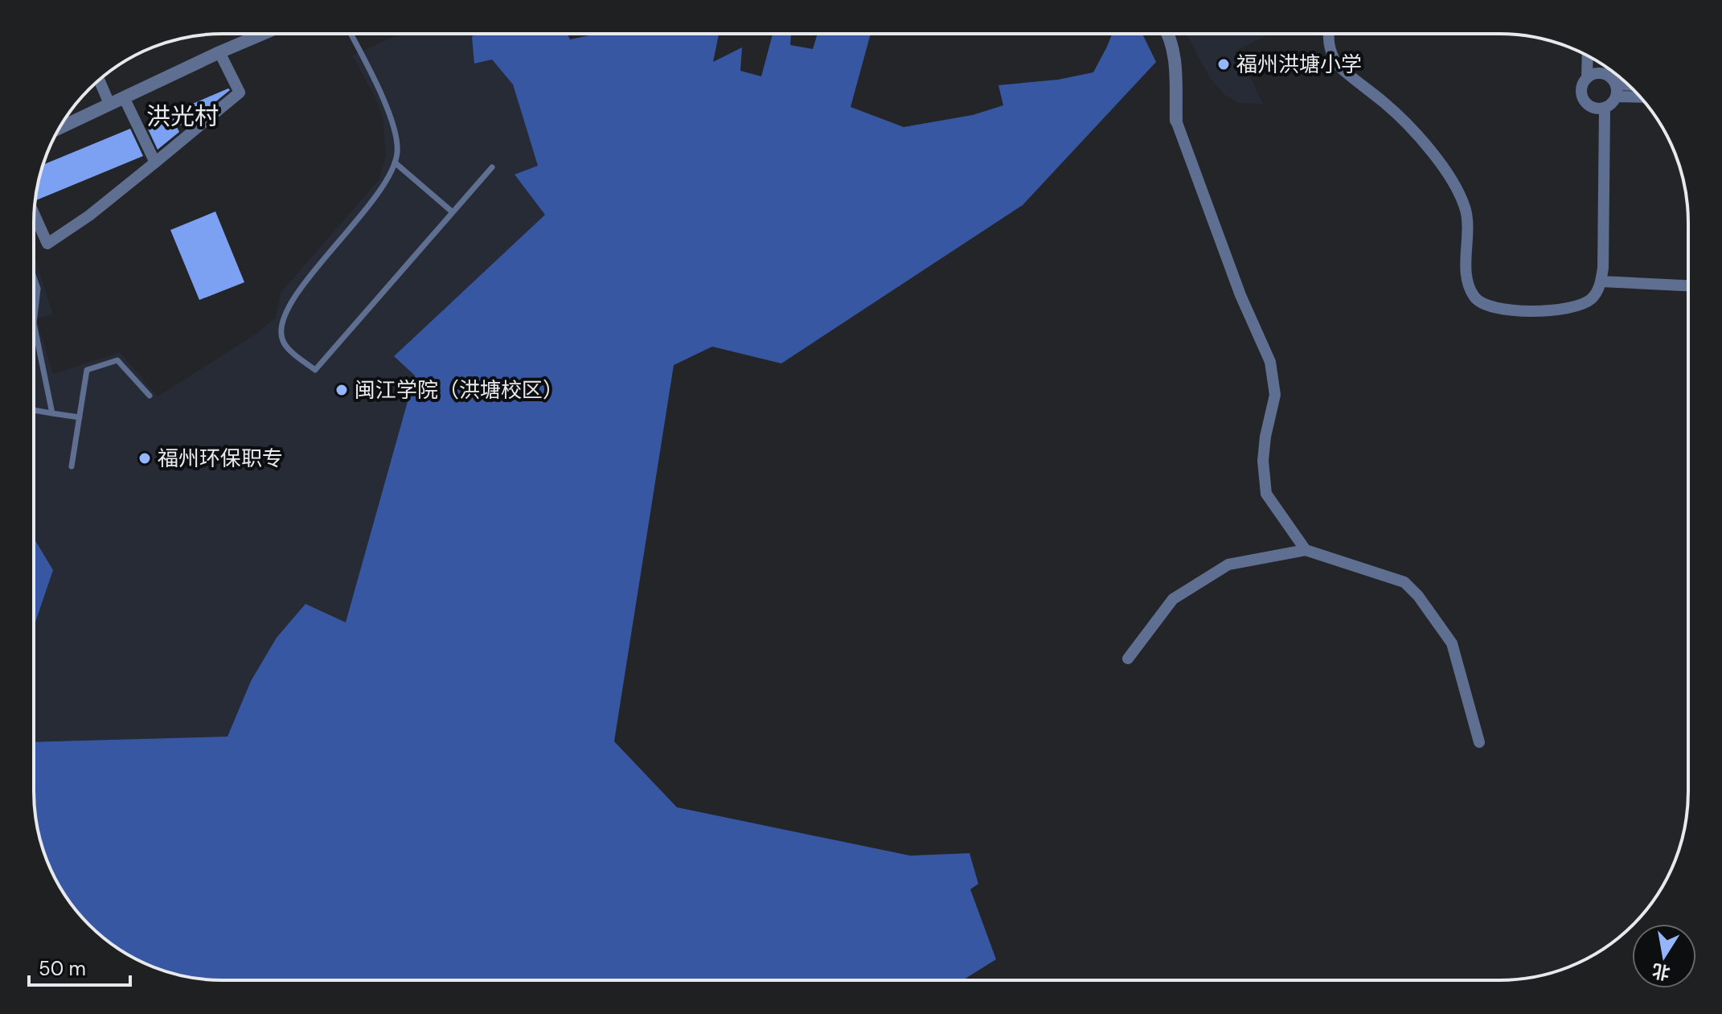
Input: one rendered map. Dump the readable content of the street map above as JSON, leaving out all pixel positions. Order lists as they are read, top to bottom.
{
  "districts": ["洪光村"],
  "places": ["福州洪塘小学", "闽江学院（洪塘校区）", "福州环保职专"],
  "scale_bar": "50 m",
  "north": "bottom"
}
